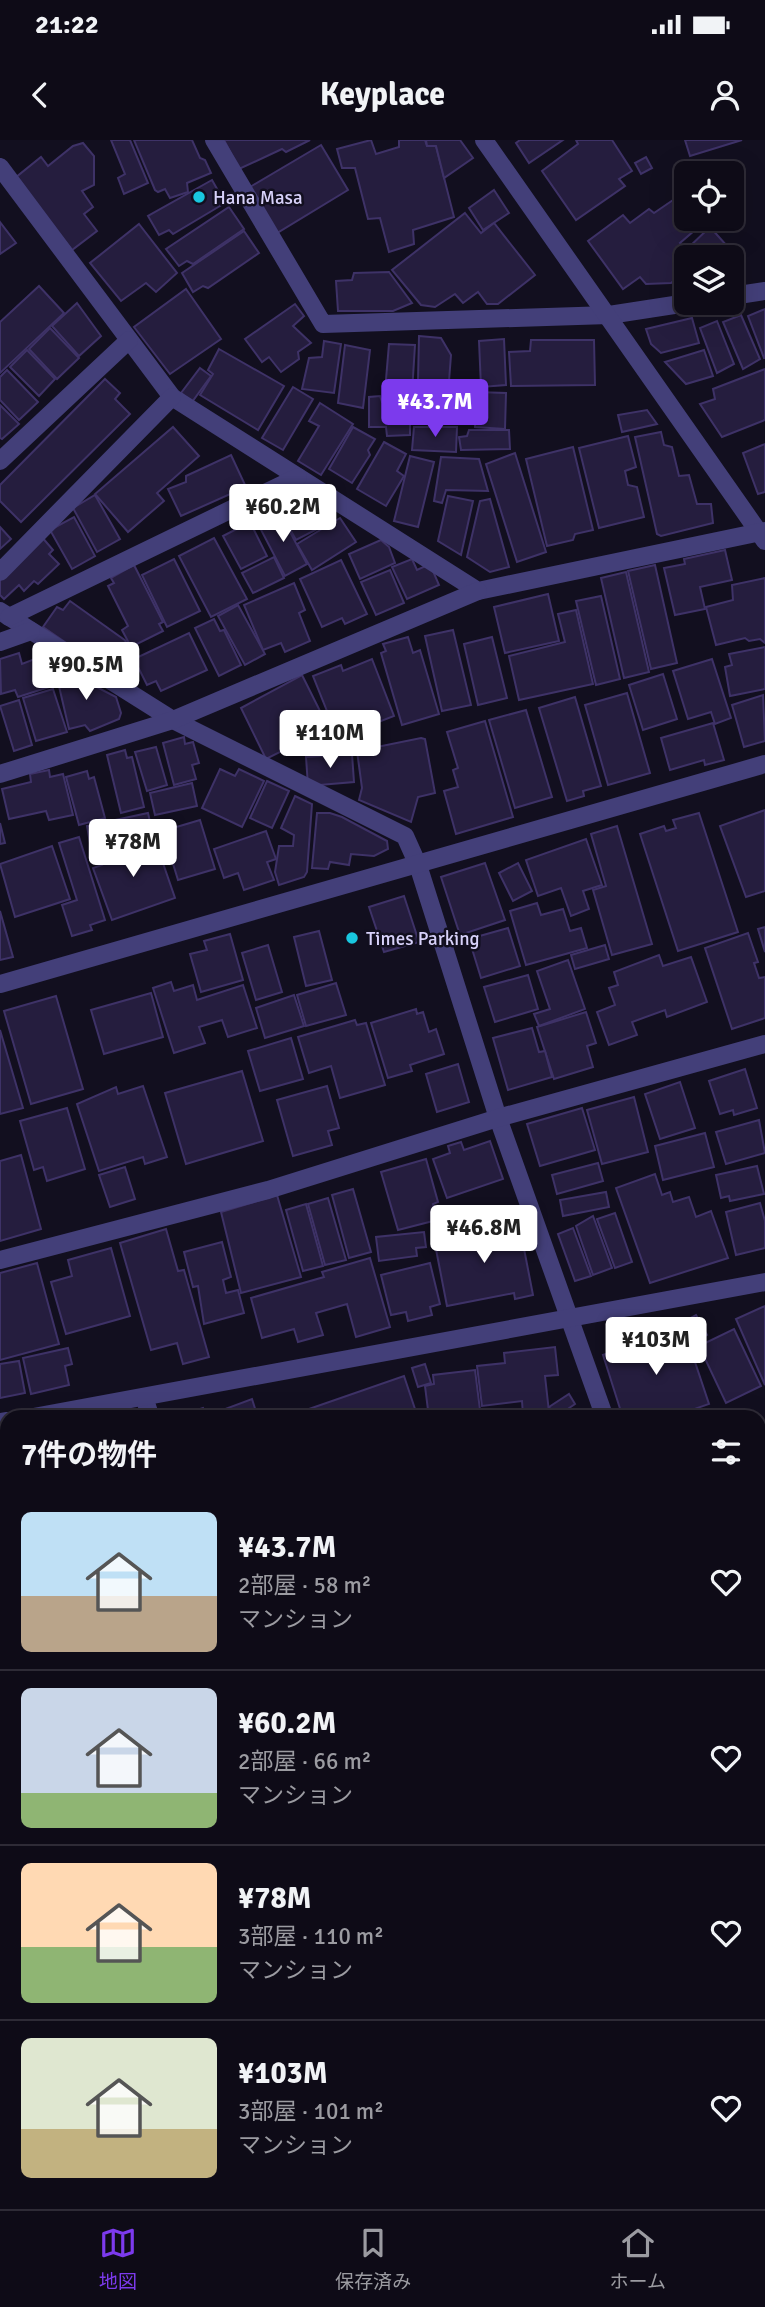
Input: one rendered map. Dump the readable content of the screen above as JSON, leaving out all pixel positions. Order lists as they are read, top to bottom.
{
  "places": ["Hana Masa", "Times Parking"],
  "page": {
    "status": "21:22",
    "header": "Keyplace",
    "price": [
      "¥43.7M",
      "¥60.2M",
      "¥90.5M",
      "¥110M",
      "¥78M",
      "¥46.8M",
      "¥103M"
    ],
    "heading": "7件の物件",
    "list": [
      {
        "name": "¥43.7M",
        "note": "2部屋 · 58 m² · マンション"
      },
      {
        "name": "¥60.2M",
        "note": "2部屋 · 66 m² · マンション"
      },
      {
        "name": "¥78M",
        "note": "3部屋 · 110 m² · マンション"
      },
      {
        "name": "¥103M",
        "note": "3部屋 · 101 m² · マンション"
      }
    ],
    "tabs": ["地図", "保存済み", "ホーム"]
  }
}
